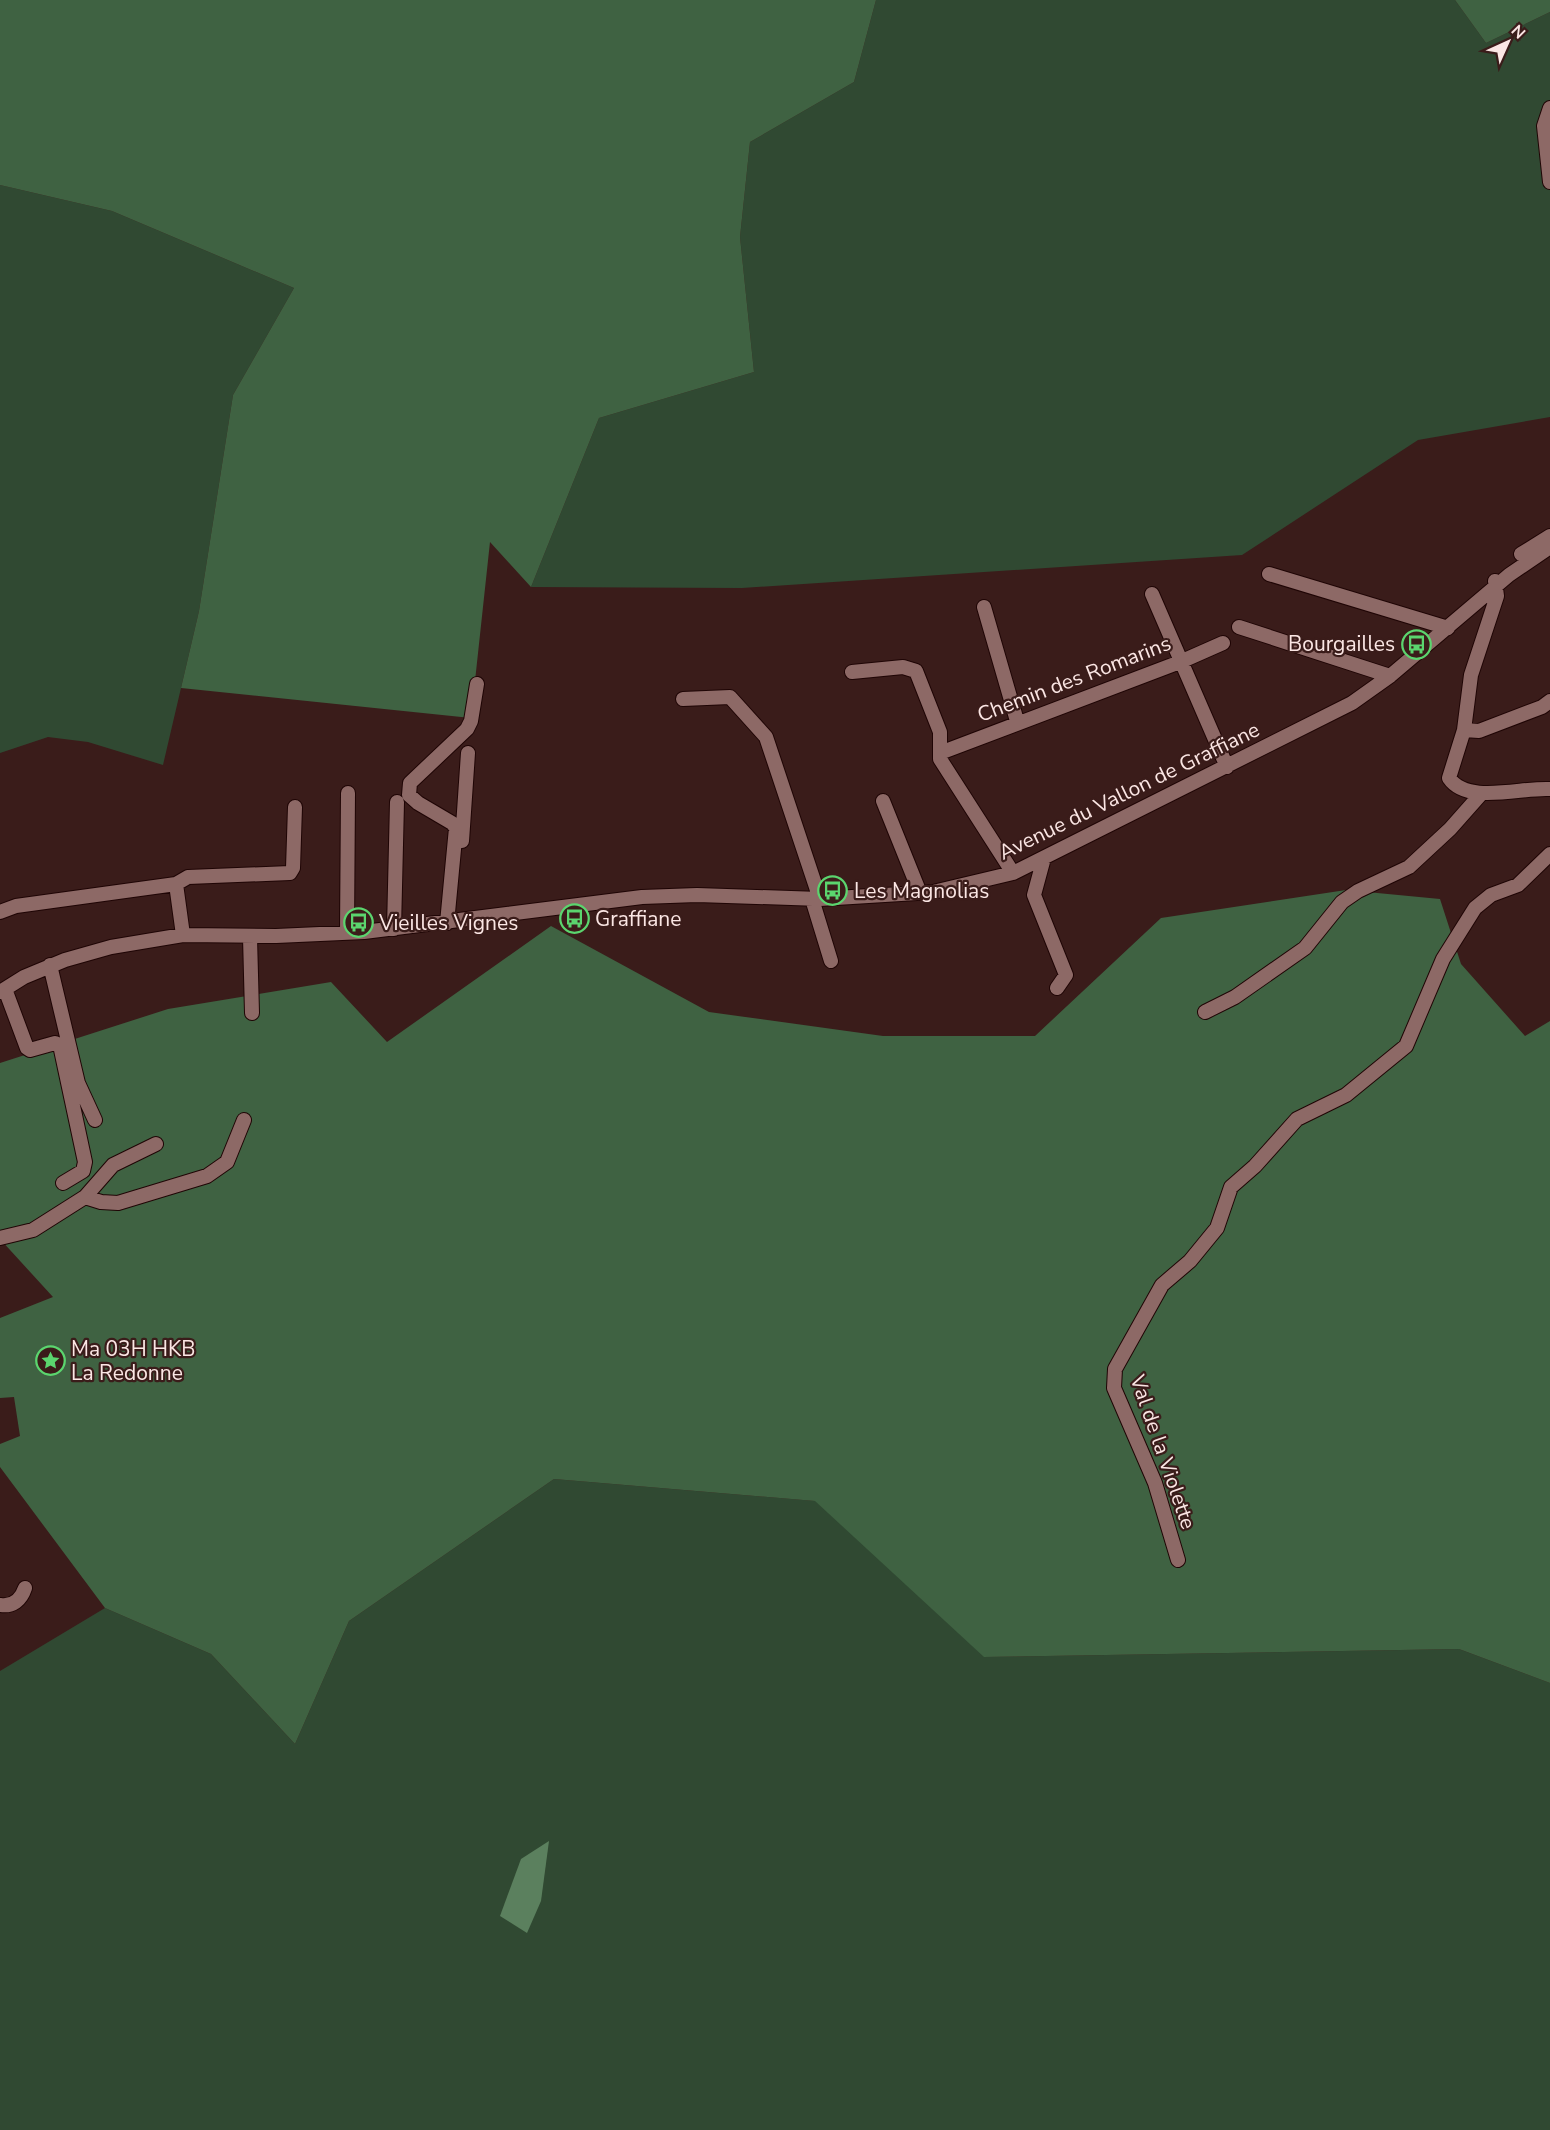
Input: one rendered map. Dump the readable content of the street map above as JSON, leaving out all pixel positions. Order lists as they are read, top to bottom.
{
  "streets": {
    "street": ["Chemin des Romarins", "Avenue du Vallon de Graffiane", "Val de la Violette"]
  },
  "places": {
    "bus stop": [
      "Bourgailles",
      "Les Magnolias",
      "Graffiane",
      "Vieilles Vignes"
    ],
    "place": ["Ma 03H HKB La Redonne"]
  },
  "north": "top right"
}
